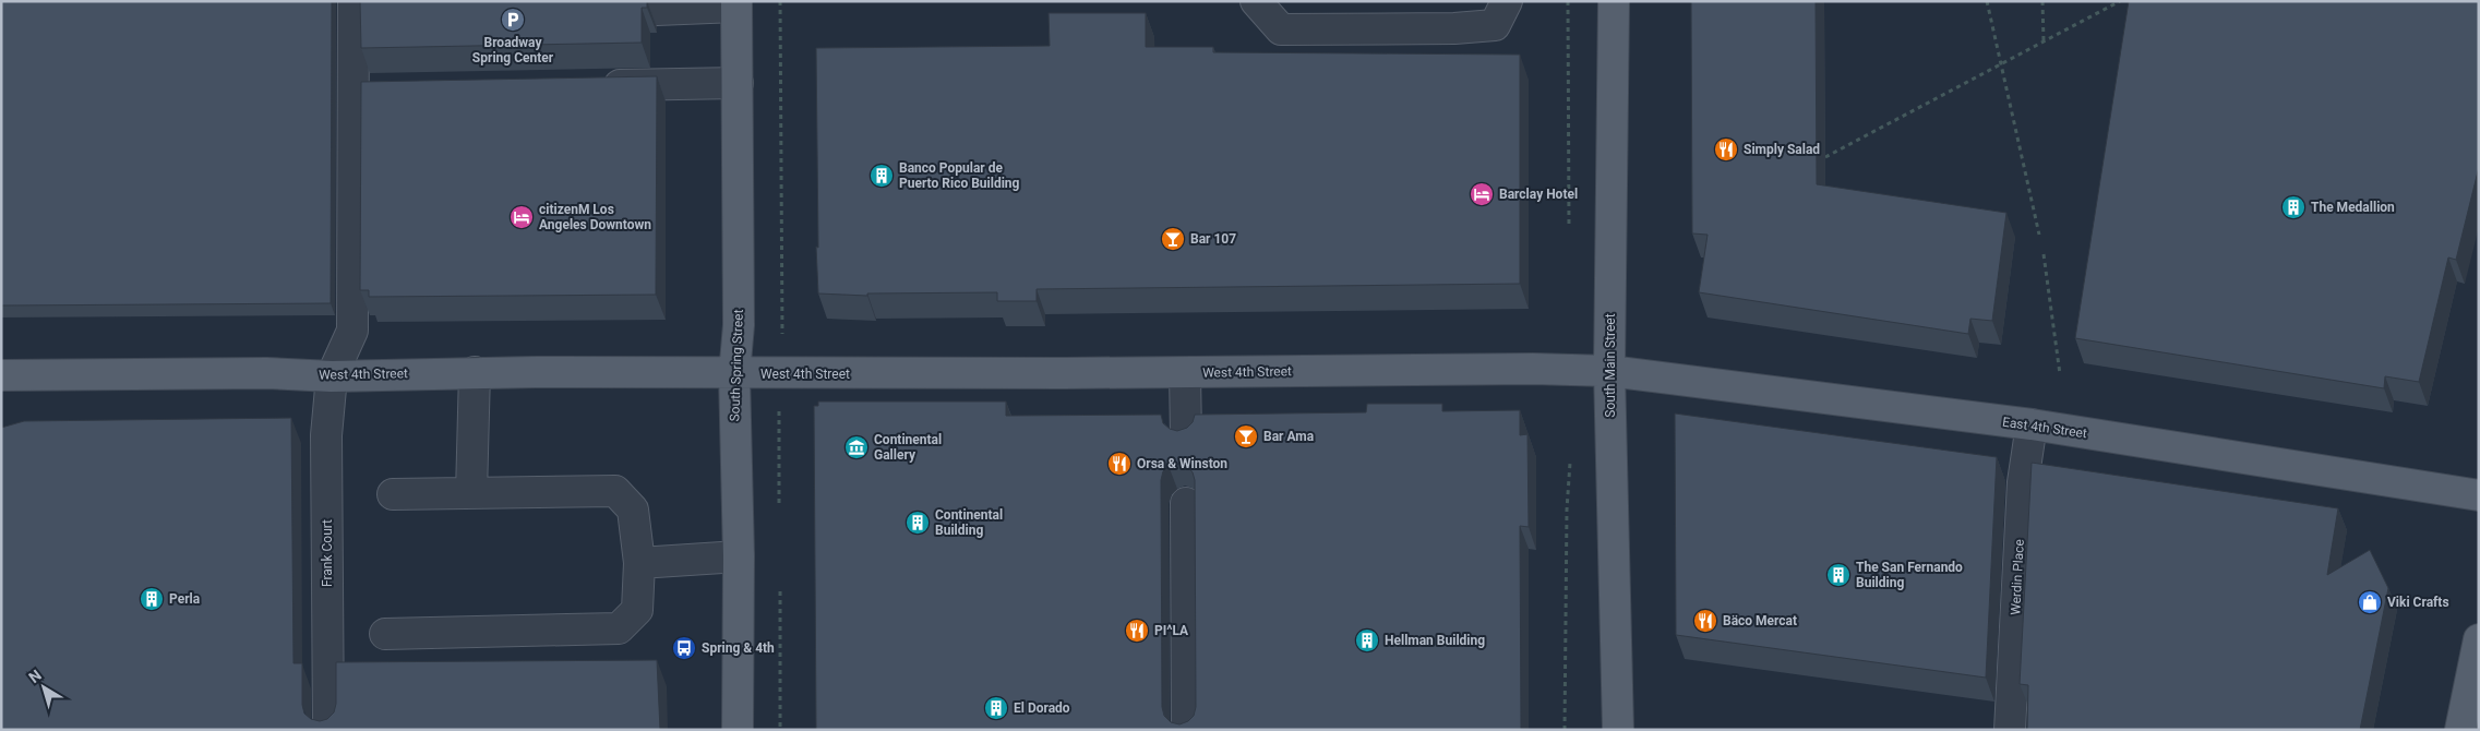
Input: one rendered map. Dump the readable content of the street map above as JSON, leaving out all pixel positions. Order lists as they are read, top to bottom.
{
  "streets": {
    "main road": [
      "South Spring Street",
      "South Main Street",
      "West 4th Street",
      "East 4th Street"
    ],
    "lane": ["Frank Court", "Werdin Place"]
  },
  "crossings": [
    ["South Spring Street", "West 4th Street"],
    ["South Main Street", "West 4th Street"],
    ["South Main Street", "East 4th Street"],
    ["West 4th Street", "East 4th Street"],
    ["West 4th Street", "Frank Court"],
    ["East 4th Street", "Werdin Place"]
  ],
  "places": {
    "parking": ["Broadway Spring Center"],
    "restaurant": [
      "Simply Salad",
      "Orsa & Winston",
      "Bäco Mercat",
      "PI^LA"
    ],
    "building": [
      "Banco Popular de Puerto Rico Building",
      "The Medallion",
      "Continental Building",
      "The San Fernando Building",
      "Perla",
      "Hellman Building",
      "El Dorado"
    ],
    "hotel": ["Barclay Hotel", "citizenM Los Angeles Downtown"],
    "bar": ["Bar 107", "Bar Ama"],
    "museum": ["Continental Gallery"],
    "shop": ["Viki Crafts"],
    "bus stop": ["Spring & 4th"]
  },
  "north": "top left"
}
